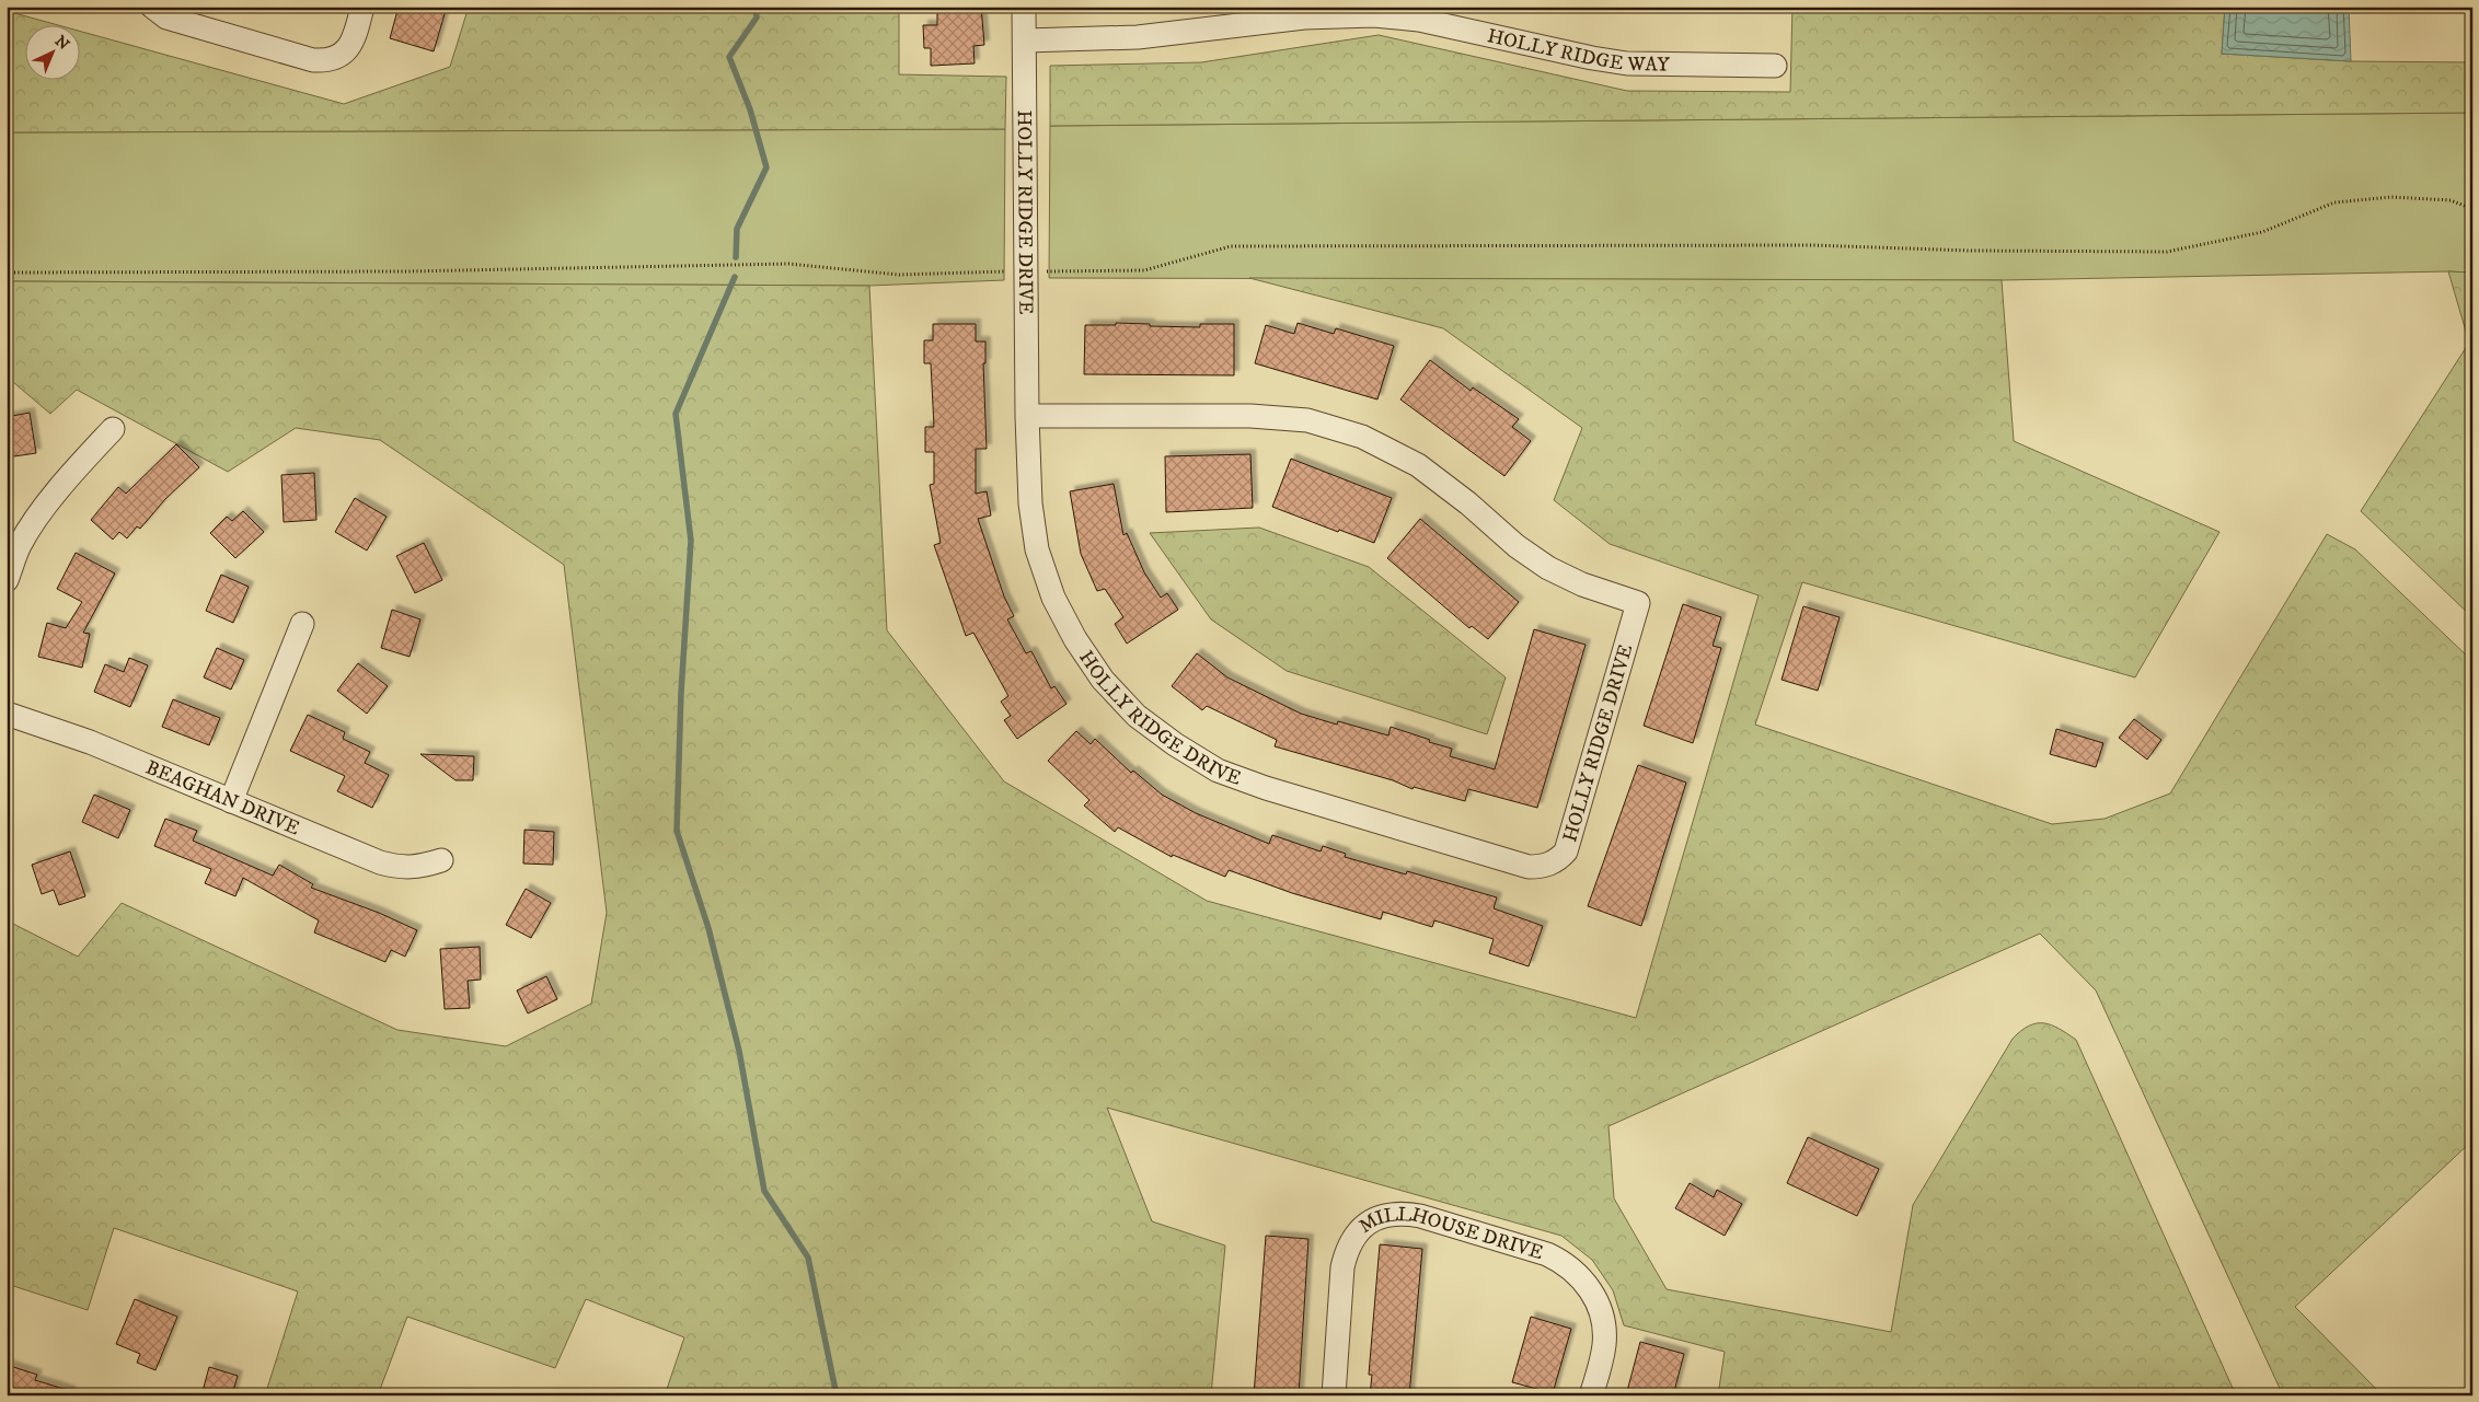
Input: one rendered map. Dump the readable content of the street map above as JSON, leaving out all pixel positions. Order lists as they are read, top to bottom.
{
  "streets": {
    "street": [
      "HOLLY RIDGE WAY",
      "HOLLY RIDGE DRIVE",
      "BEAGHAN DRIVE",
      "MILLHOUSE DRIVE"
    ]
  },
  "crossings": [
    ["HOLLY RIDGE WAY", "HOLLY RIDGE DRIVE"]
  ],
  "north": "top right"
}
